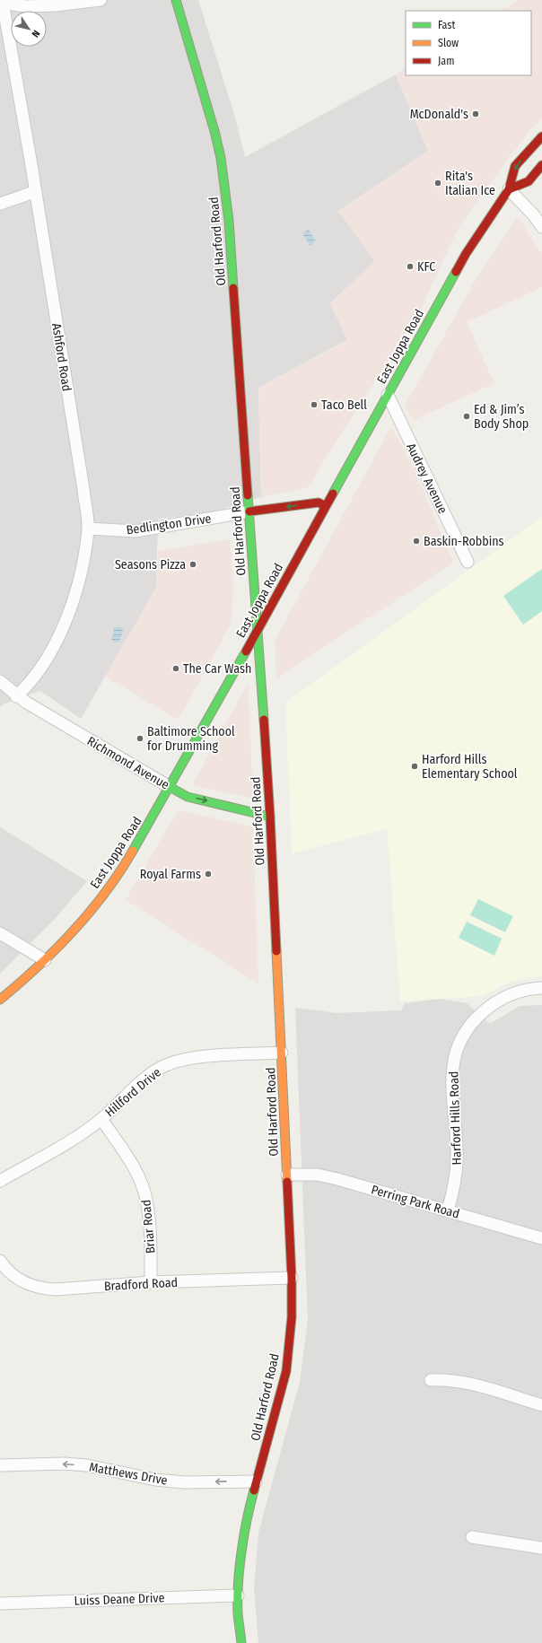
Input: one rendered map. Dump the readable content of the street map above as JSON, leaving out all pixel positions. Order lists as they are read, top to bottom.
{
  "streets": {
    "street": [
      "Old Harford Road",
      "East Joppa Road",
      "Ashford Road",
      "Audrey Avenue",
      "Bedlington Drive",
      "Richmond Avenue",
      "Hillford Drive",
      "Harford Hills Road",
      "Perring Park Road",
      "Briar Road",
      "Bradford Road",
      "Matthews Drive",
      "Luiss Deane Drive"
    ]
  },
  "crossings": [
    ["Old Harford Road", "East Joppa Road"],
    ["Old Harford Road", "Bedlington Drive"],
    ["Old Harford Road", "Richmond Avenue"],
    ["Old Harford Road", "Hillford Drive"],
    ["Old Harford Road", "Perring Park Road"],
    ["Old Harford Road", "Bradford Road"],
    ["Old Harford Road", "Matthews Drive"],
    ["Old Harford Road", "Luiss Deane Drive"],
    ["East Joppa Road", "Audrey Avenue"],
    ["East Joppa Road", "Richmond Avenue"],
    ["Ashford Road", "Bedlington Drive"],
    ["Ashford Road", "Richmond Avenue"],
    ["Hillford Drive", "Briar Road"],
    ["Harford Hills Road", "Perring Park Road"],
    ["Briar Road", "Bradford Road"]
  ],
  "one_way": ["Matthews Drive"],
  "places": [
    "McDonald's",
    "Rita's Italian Ice",
    "KFC",
    "Taco Bell",
    "Ed & Jim’s Body Shop",
    "Baskin-Robbins",
    "Seasons Pizza",
    "The Car Wash",
    "Baltimore School for Drumming",
    "Harford Hills Elementary School",
    "Royal Farms"
  ],
  "legend": ["Fast", "Slow", "Jam"],
  "north": "bottom right"
}
